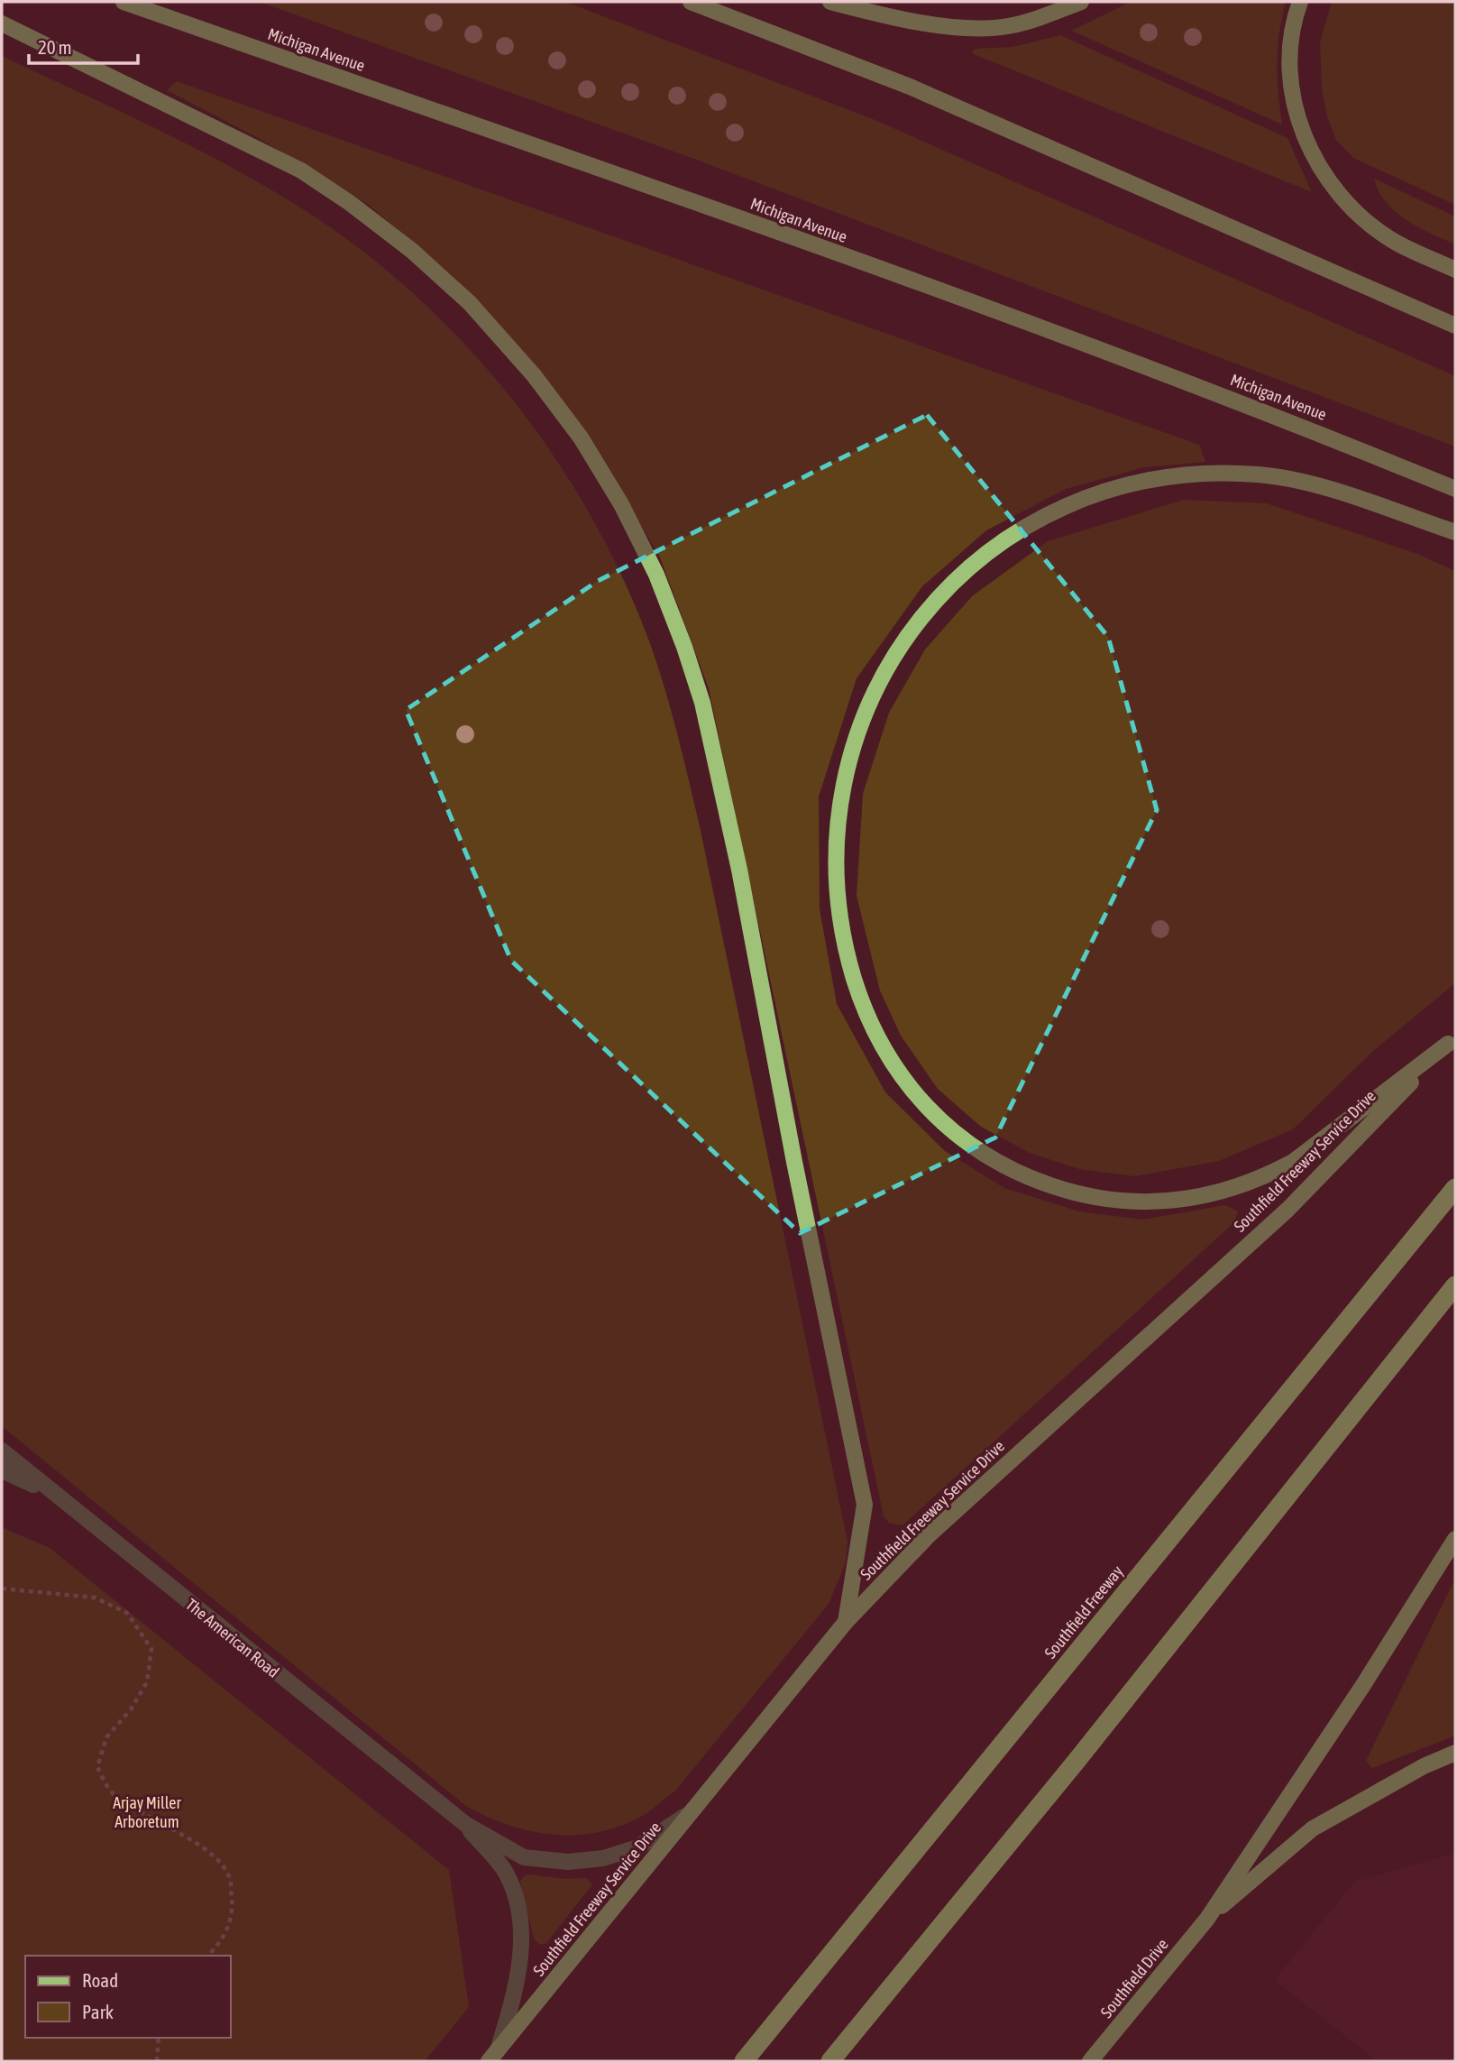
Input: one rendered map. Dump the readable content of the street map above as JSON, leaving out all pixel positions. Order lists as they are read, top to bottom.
{
  "streets": {
    "highway": ["Southfield Freeway"],
    "main road": ["Michigan Avenue", "Southfield Freeway Service Drive", "Southfield Drive"],
    "street": ["The American Road"]
  },
  "crossings": [
    ["Southfield Freeway Service Drive", "The American Road"]
  ],
  "parks": ["Arjay Miller Arboretum"],
  "legend": ["Road", "Park"],
  "scale_bar": "20 m"
}
